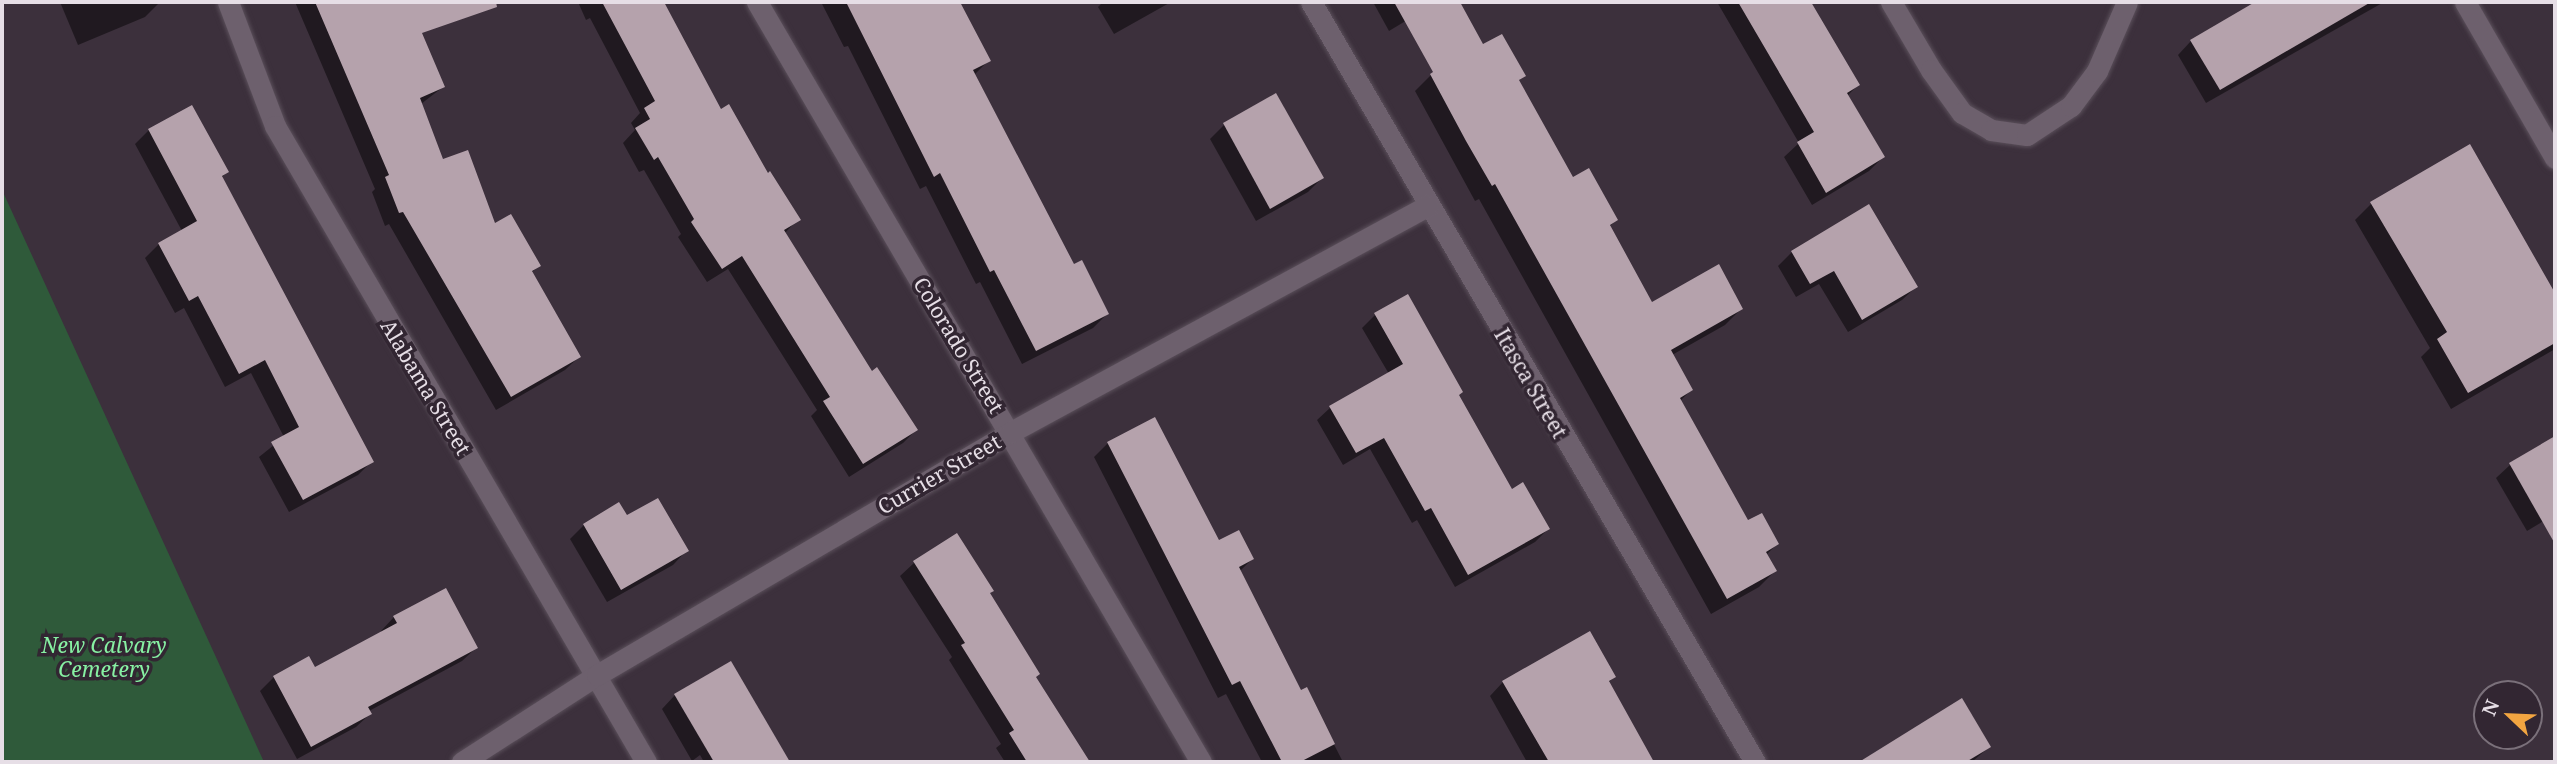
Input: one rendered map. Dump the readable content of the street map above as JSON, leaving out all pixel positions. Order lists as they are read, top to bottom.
{
  "streets": {
    "street": [
      "Colorado Street",
      "Itasca Street",
      "Alabama Street",
      "Currier Street"
    ]
  },
  "crossings": [
    ["Colorado Street", "Currier Street"],
    ["Itasca Street", "Currier Street"],
    ["Alabama Street", "Currier Street"]
  ],
  "parks": ["New Calvary Cemetery"],
  "north": "top left"
}
